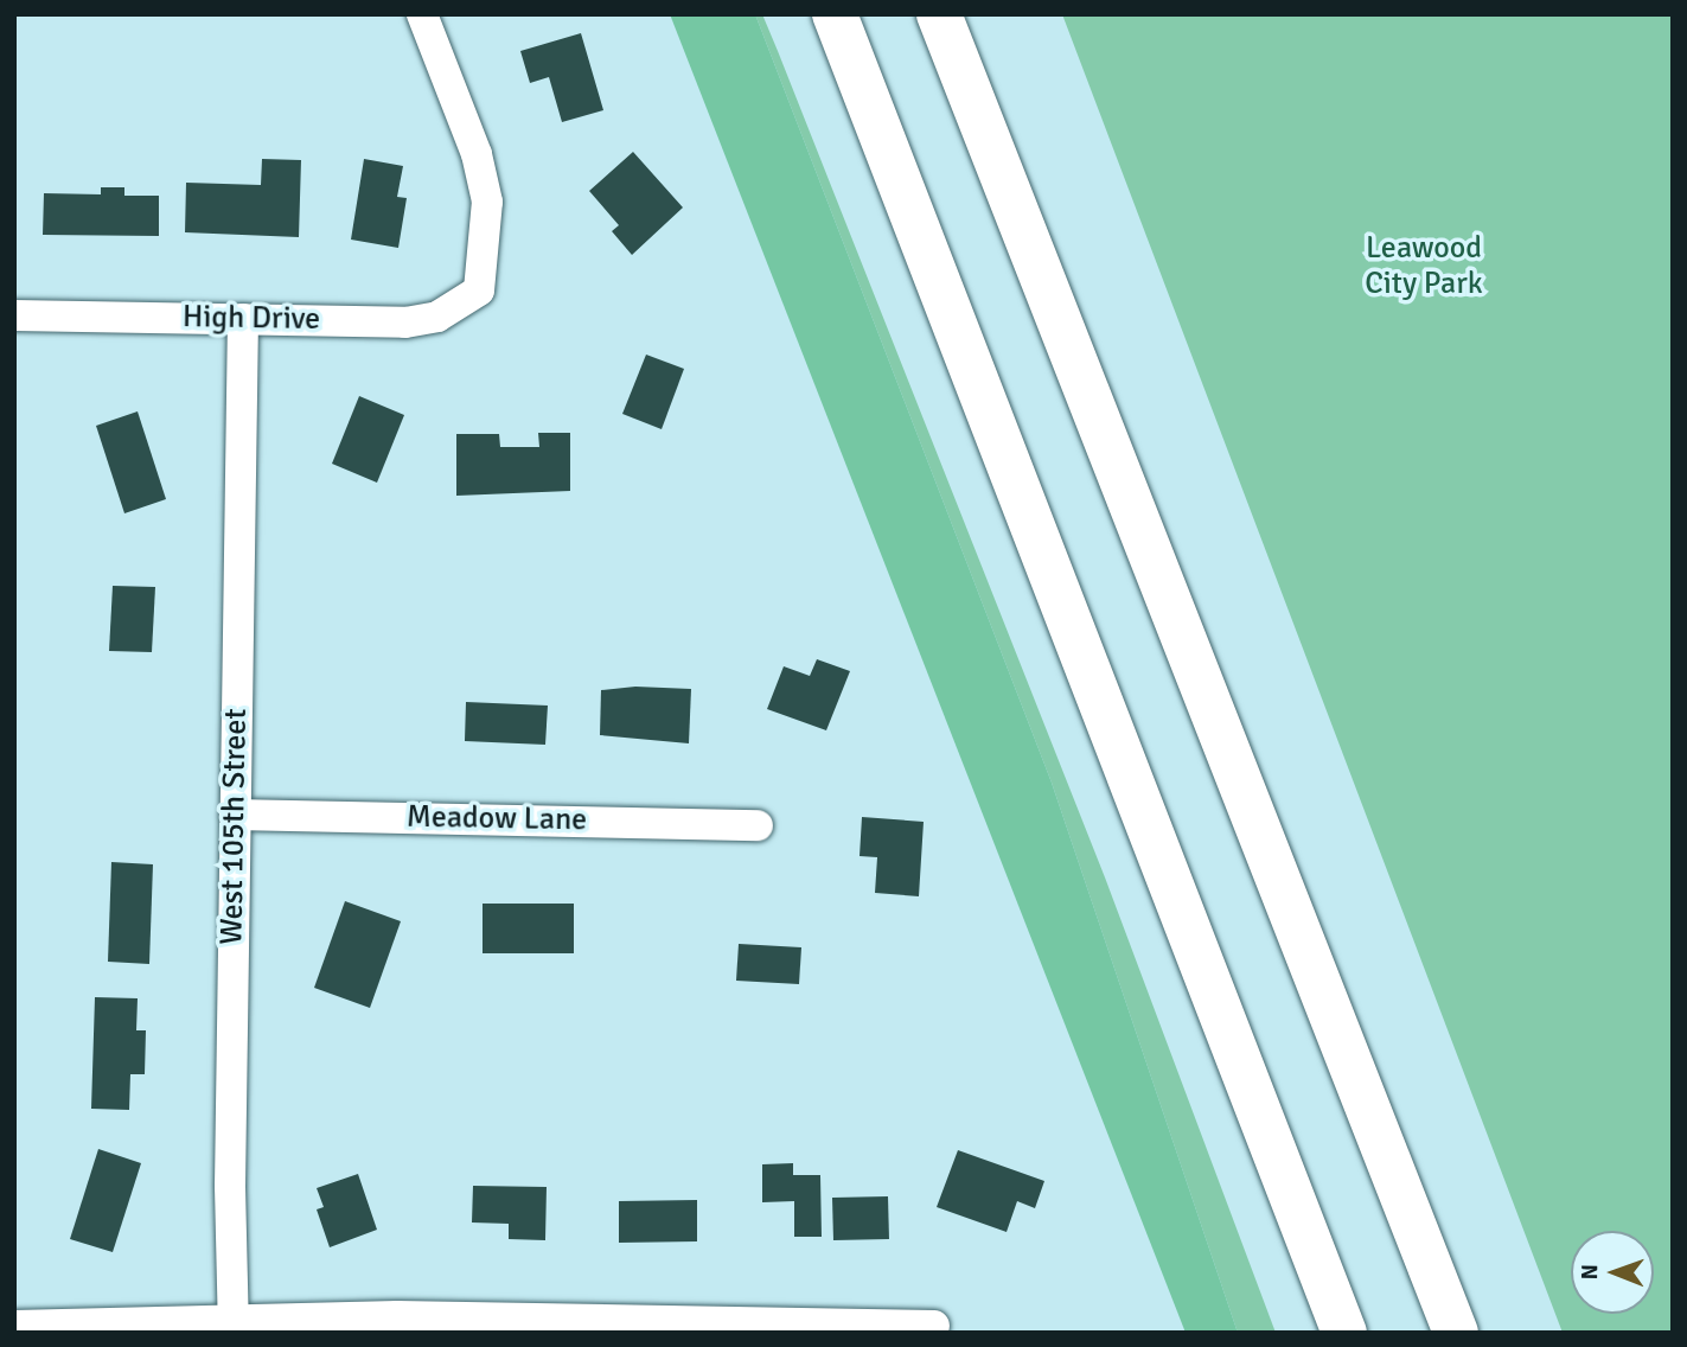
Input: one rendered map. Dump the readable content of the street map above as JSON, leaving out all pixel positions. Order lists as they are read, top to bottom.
{
  "streets": {
    "street": ["High Drive", "Meadow Lane", "West 105th Street"]
  },
  "crossings": [
    ["High Drive", "West 105th Street"],
    ["Meadow Lane", "West 105th Street"]
  ],
  "parks": ["Leawood City Park"],
  "north": "left"
}
